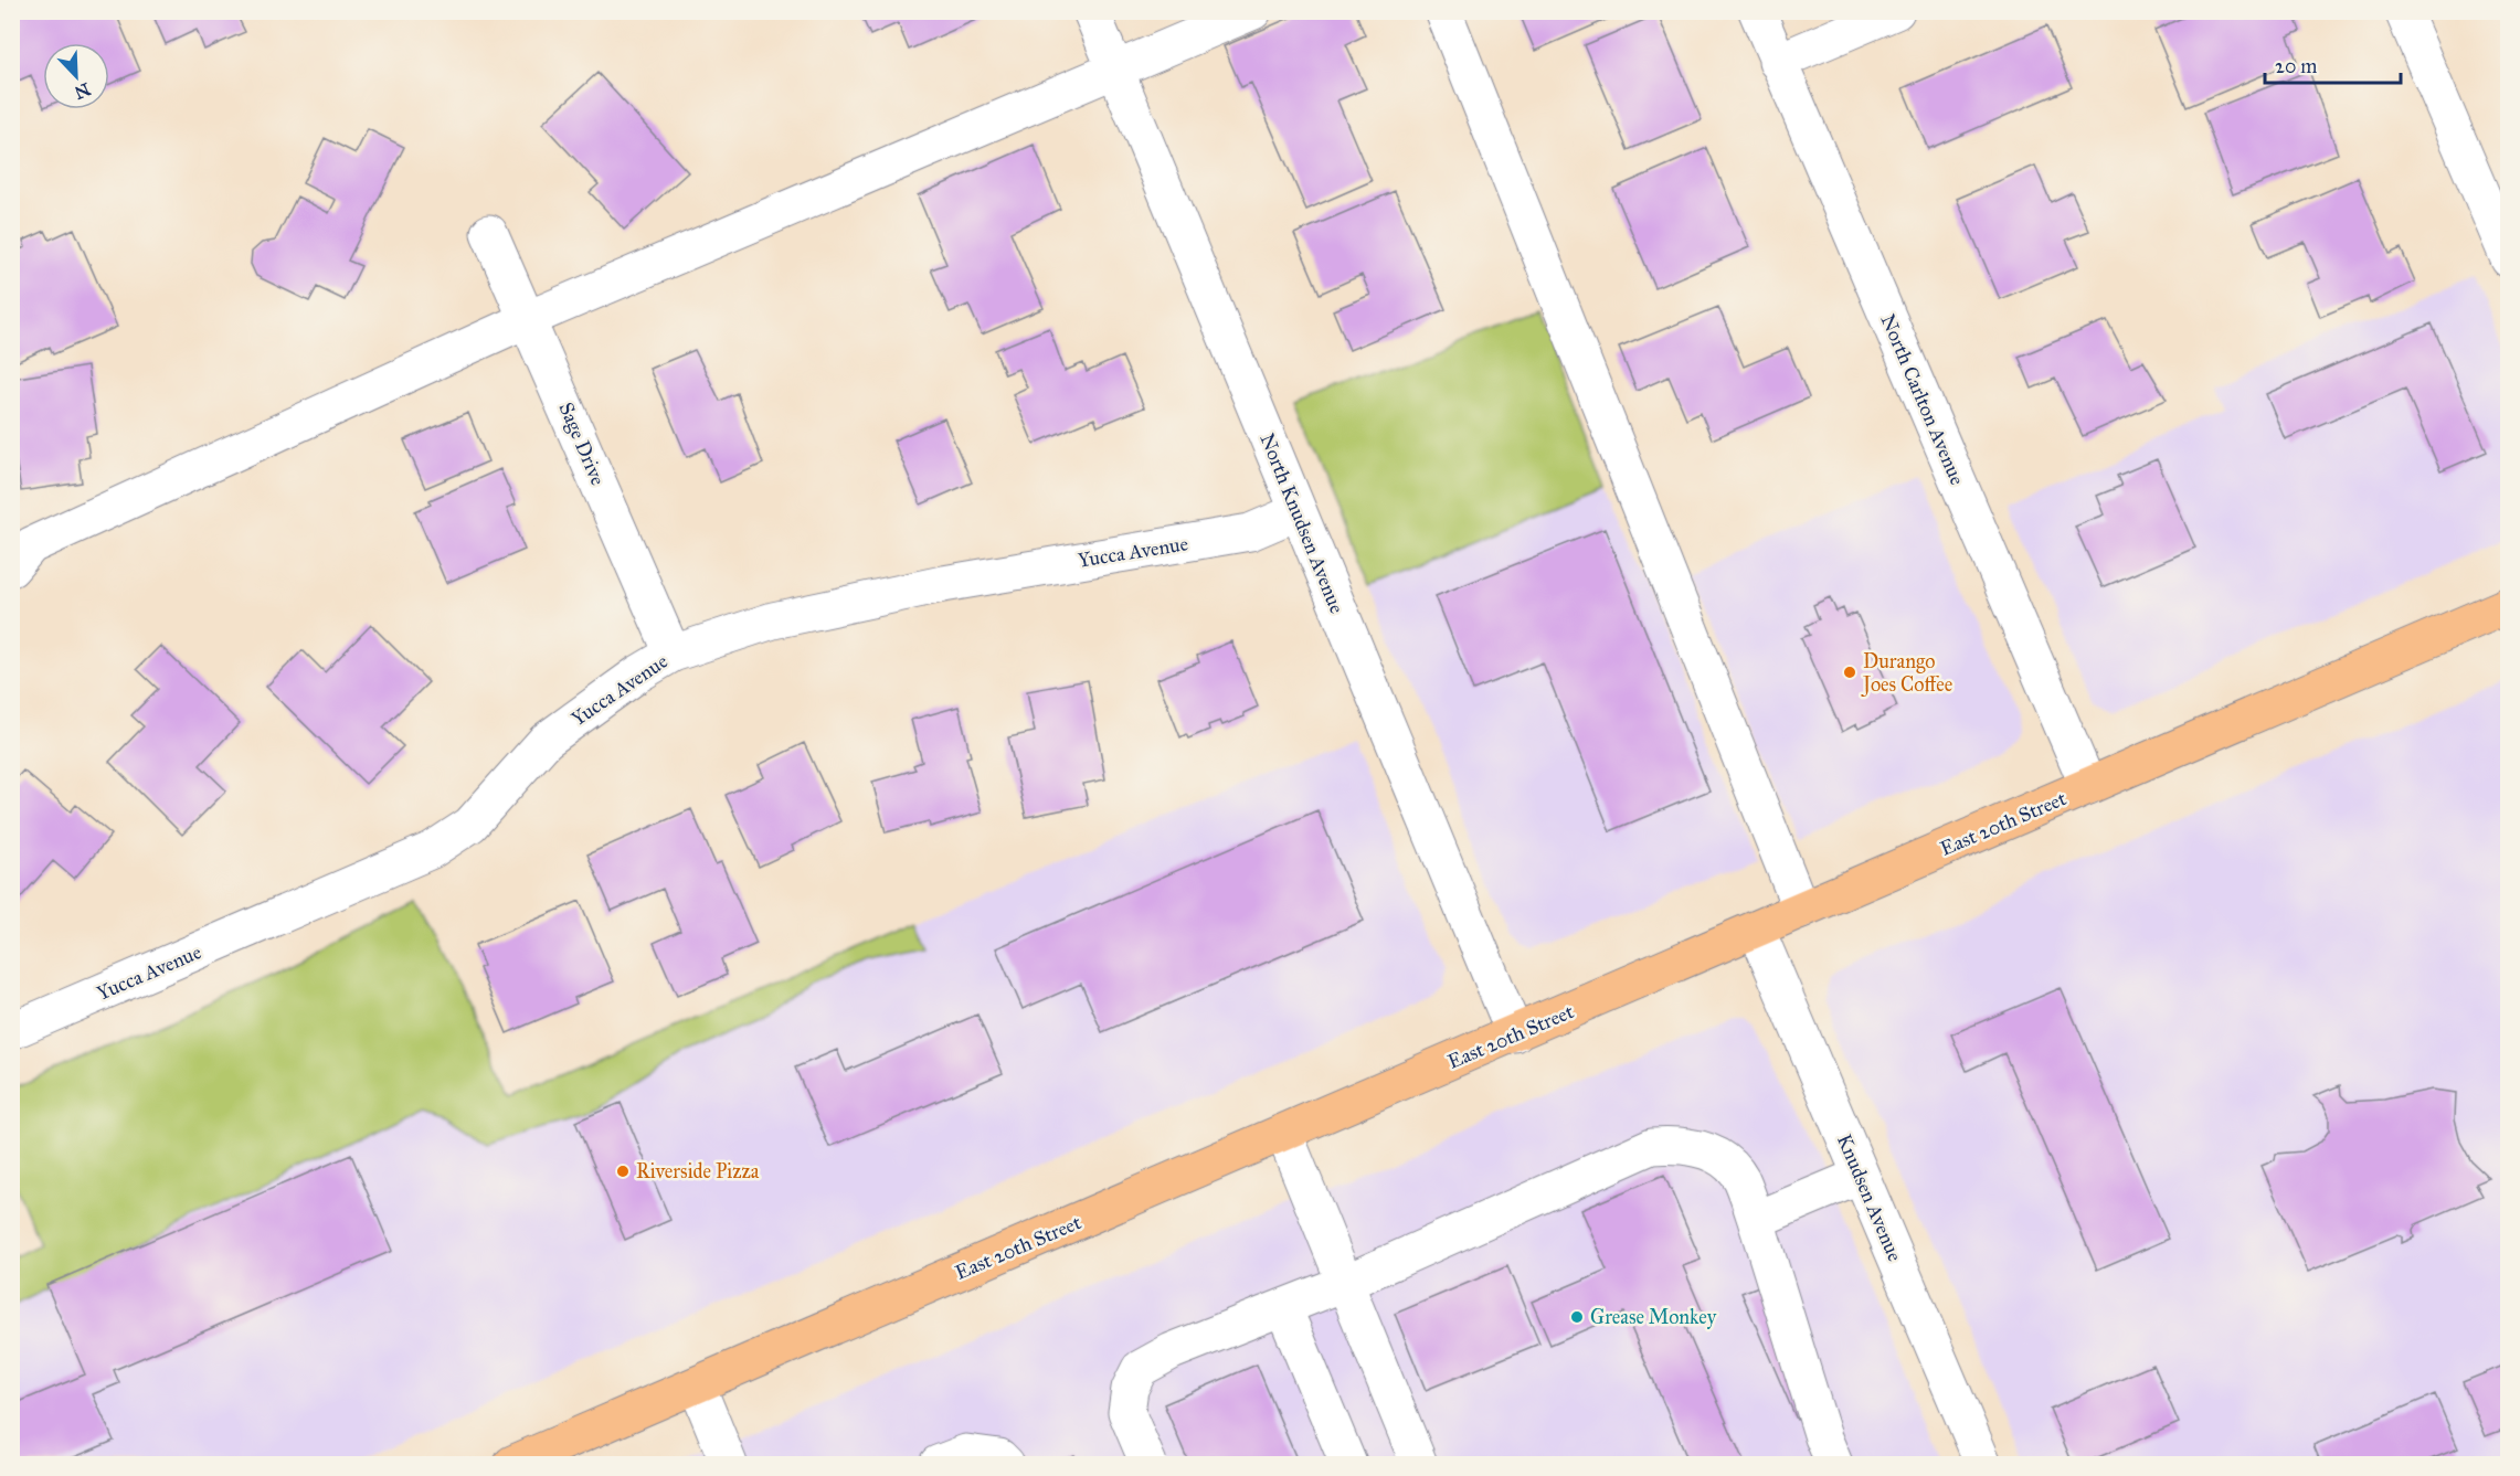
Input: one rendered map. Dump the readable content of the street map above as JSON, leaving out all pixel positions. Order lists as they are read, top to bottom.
{
  "streets": {
    "main road": ["East 20th Street"],
    "street": [
      "North Carlton Avenue",
      "Sage Drive",
      "North Knudsen Avenue",
      "Yucca Avenue",
      "Knudsen Avenue"
    ]
  },
  "crossings": [
    ["North Carlton Avenue", "East 20th Street"],
    ["Sage Drive", "Yucca Avenue"],
    ["North Knudsen Avenue", "Yucca Avenue"],
    ["North Knudsen Avenue", "East 20th Street"],
    ["East 20th Street", "Knudsen Avenue"]
  ],
  "places": ["Durango Joes Coffee", "Riverside Pizza", "Grease Monkey"],
  "scale_bar": "20 m",
  "north": "bottom right"
}
